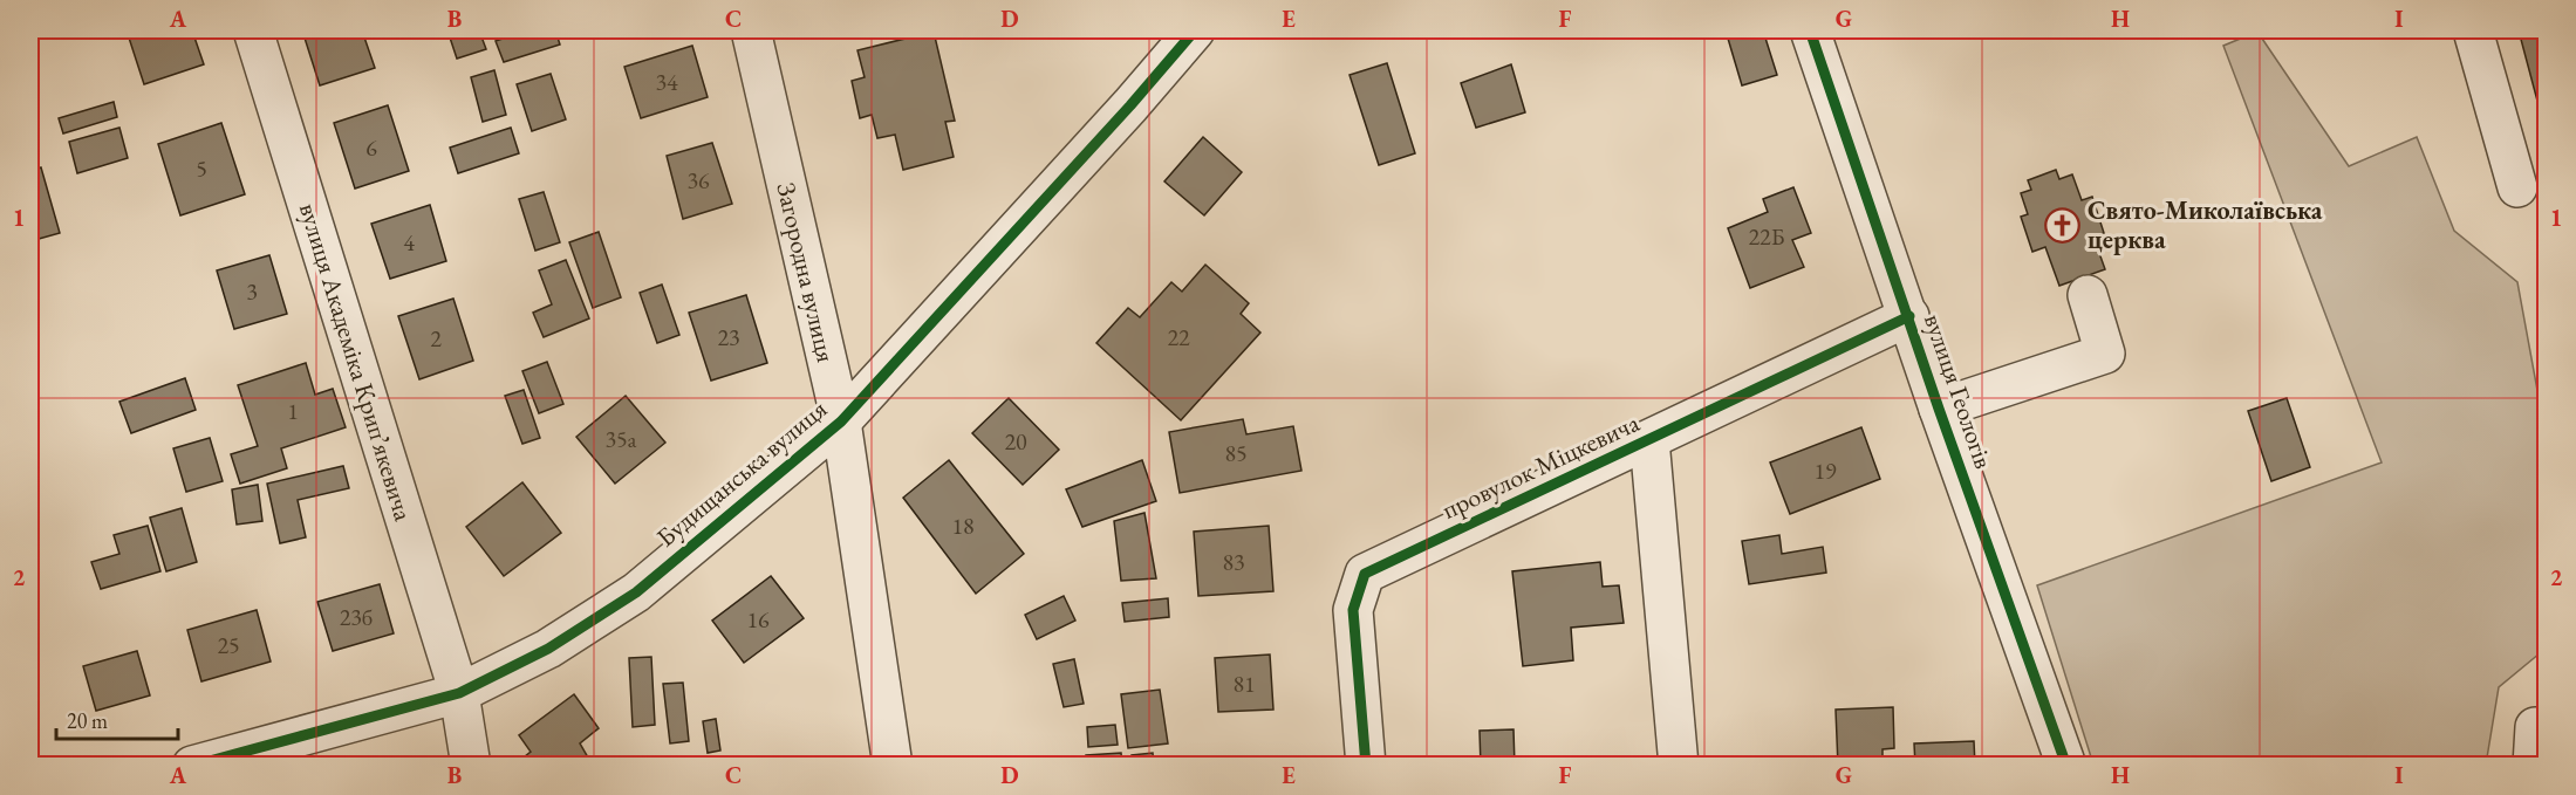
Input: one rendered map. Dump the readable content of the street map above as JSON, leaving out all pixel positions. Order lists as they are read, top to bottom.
{
  "streets": {
    "street": [
      "Загородна вулиця",
      "вулиця Академіка Крипʼякевича",
      "вулиця Геологів",
      "провулок Міцкевича",
      "Будищанська вулиця"
    ]
  },
  "crossings": [
    ["Загородна вулиця", "Будищанська вулиця"],
    ["вулиця Академіка Крипʼякевича", "Будищанська вулиця"],
    ["вулиця Геологів", "провулок Міцкевича"]
  ],
  "places": {
    "church": ["Свято-Миколаївська церква"]
  },
  "house_numbers": [
    "34",
    "6",
    "5",
    "36",
    "22Б",
    "4",
    "3",
    "23",
    "22",
    "2",
    "1",
    "35а",
    "20",
    "85",
    "19",
    "18",
    "83",
    "23б",
    "16",
    "25",
    "81"
  ],
  "scale_bar": "20 m",
  "grid": {
    "columns": [
      "A",
      "B",
      "C",
      "D",
      "E",
      "F",
      "G",
      "H",
      "I"
    ],
    "rows": ["1", "2"]
  }
}
